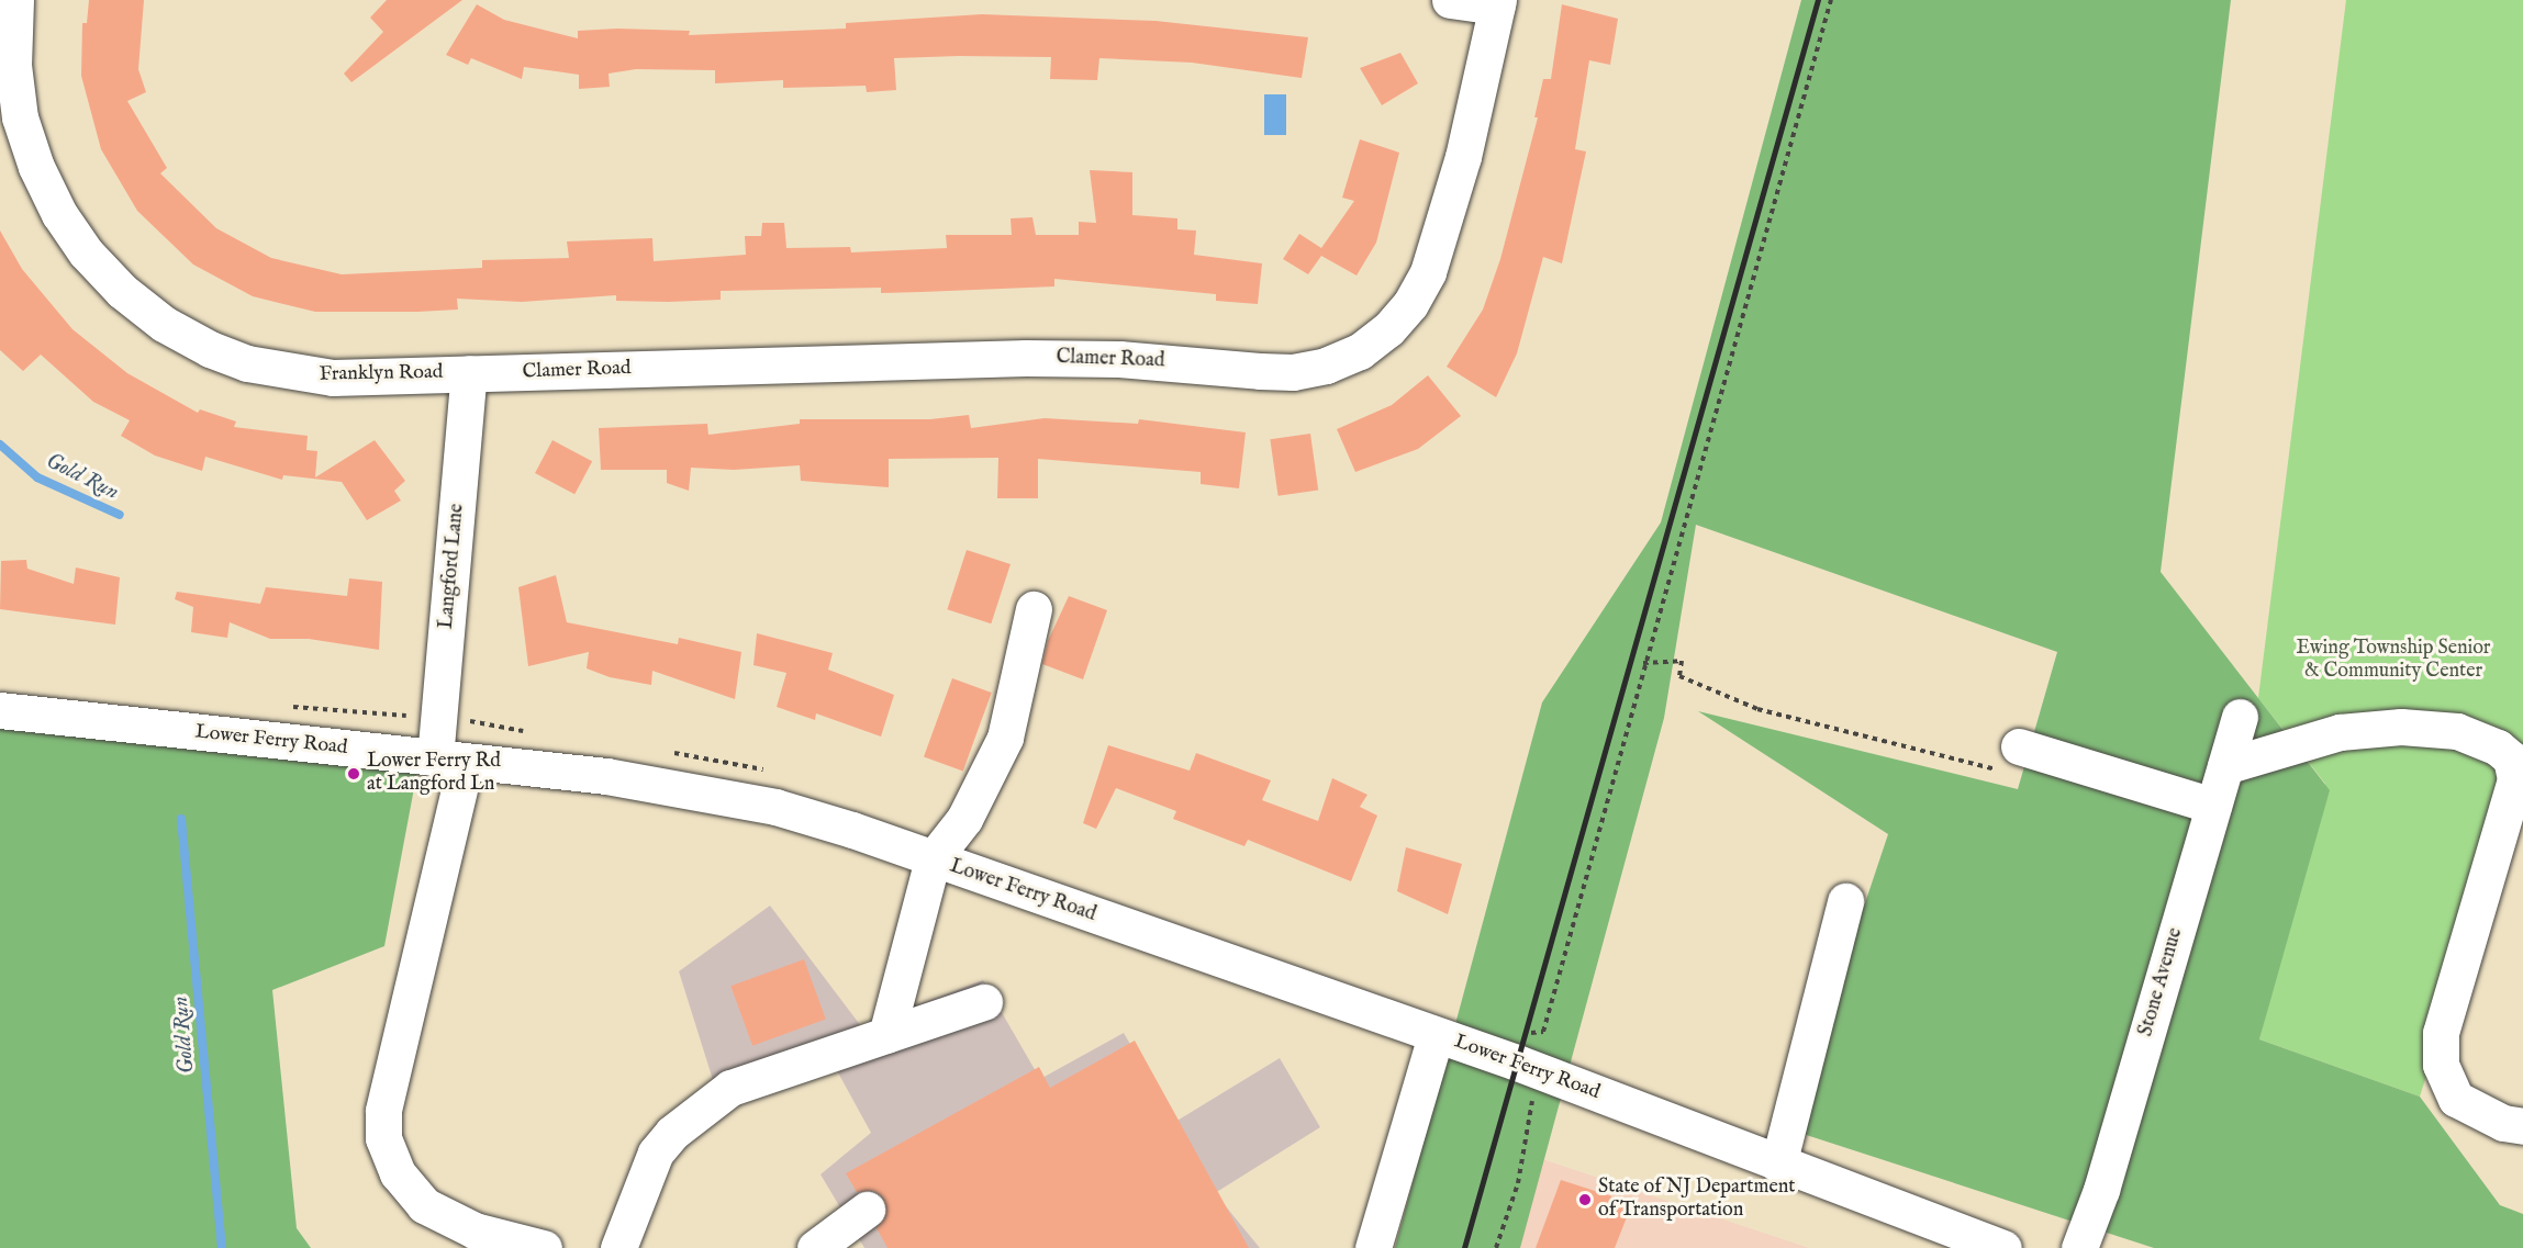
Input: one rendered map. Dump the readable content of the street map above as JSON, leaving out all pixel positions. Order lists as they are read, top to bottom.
{
  "streets": {
    "street": [
      "Clamer Road",
      "Franklyn Road",
      "Langford Lane",
      "Lower Ferry Road",
      "Stone Avenue"
    ]
  },
  "crossings": [
    ["Clamer Road", "Franklyn Road"],
    ["Clamer Road", "Langford Lane"],
    ["Franklyn Road", "Langford Lane"],
    ["Langford Lane", "Lower Ferry Road"]
  ],
  "water": ["Gold Run"],
  "parks": ["Ewing Township Senior & Community Center"],
  "places": ["Lower Ferry Rd at Langford Ln", "State of NJ Department of Transportation"]
}
